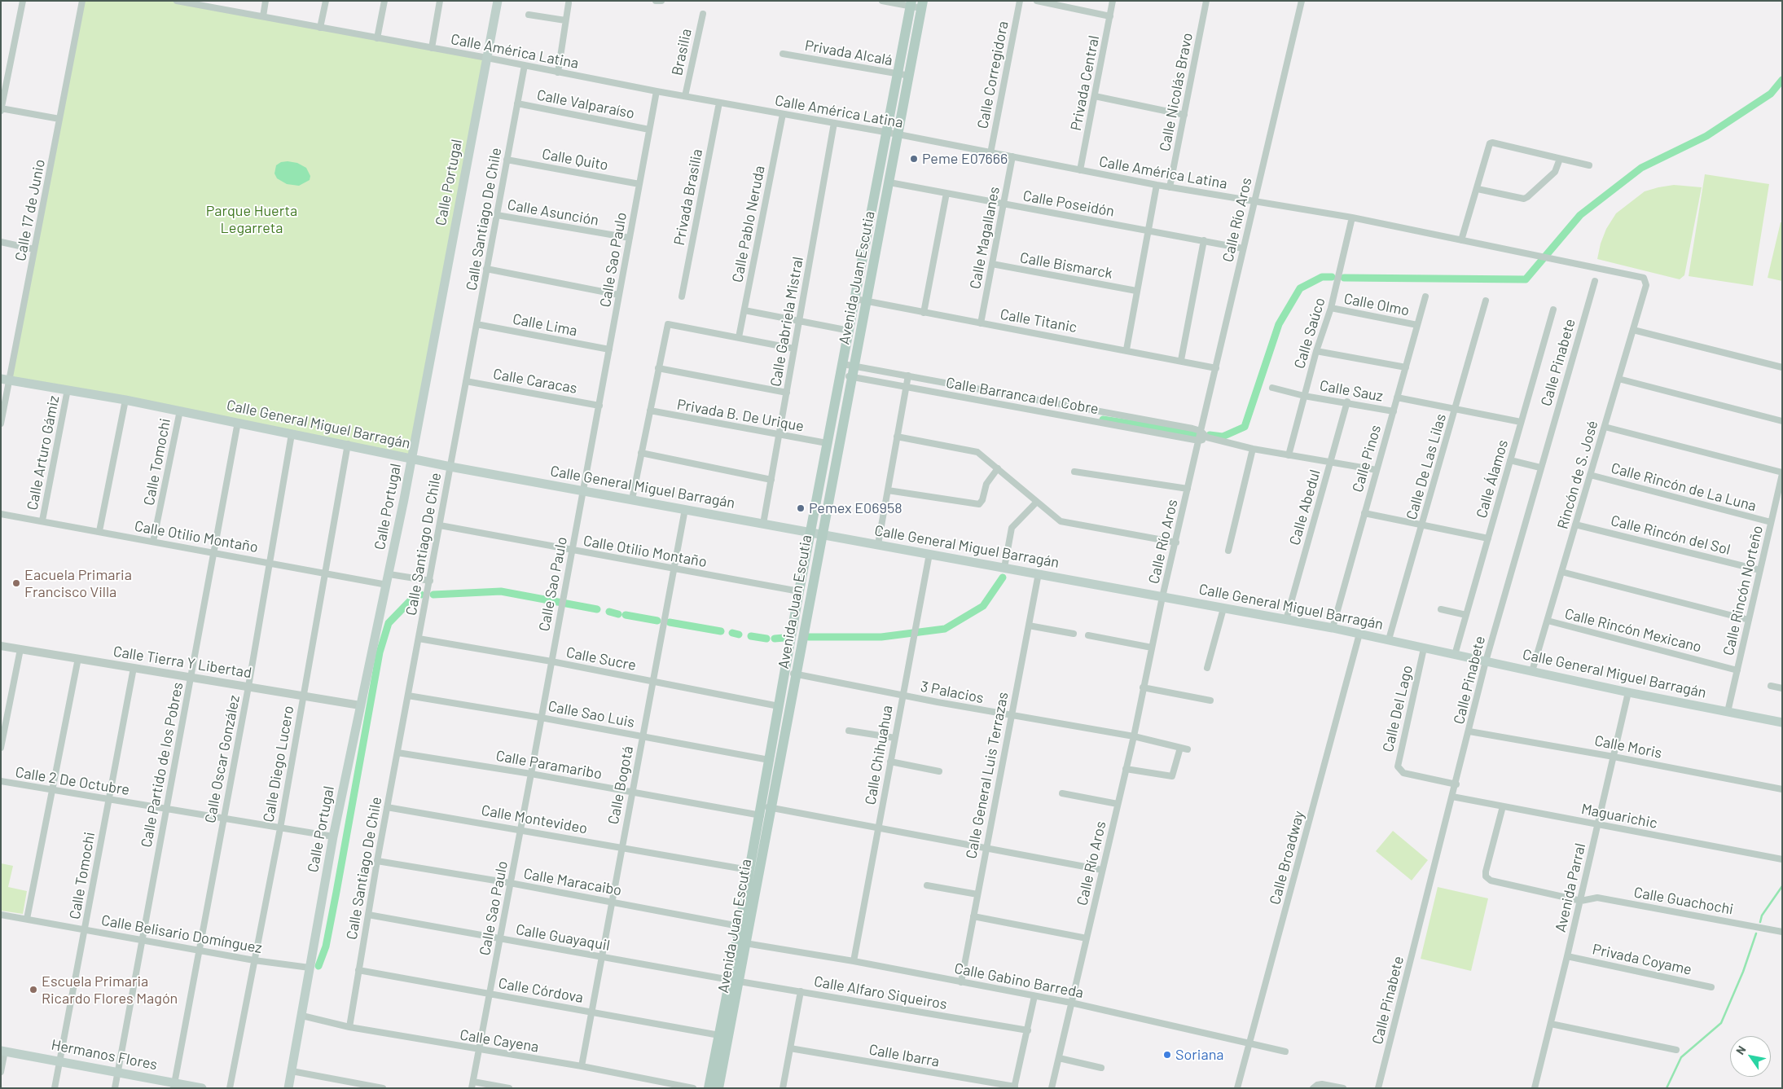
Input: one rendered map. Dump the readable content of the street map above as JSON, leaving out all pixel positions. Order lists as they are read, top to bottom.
{
  "streets": {
    "main road": [
      "Calle Portugal",
      "Avenida Juan Escutia",
      "Calle General Miguel Barragán",
      "Hermanos Flores"
    ],
    "street": [
      "Calle América Latina",
      "Brasilia",
      "Privada Alcalá",
      "Calle Corregidora",
      "Privada Central",
      "Calle Nicolás Bravo",
      "Calle Valparaíso",
      "Calle Quito",
      "Privada Brasilia",
      "Calle Poseidón",
      "Calle 17 de Junio",
      "Calle Asunción",
      "Calle Santiago De Chile",
      "Calle Río Aros",
      "Calle Pablo Neruda",
      "Calle Magallanes",
      "Calle Sao Paulo",
      "Calle Bismarck",
      "Calle Olmo",
      "Calle Titanic",
      "Calle Gabriela Mistral",
      "Calle Lima",
      "Calle Saúco",
      "Calle Pinabete",
      "Calle Caracas",
      "Calle Sauz",
      "Calle Barranca del Cobre",
      "Privada B. De Urique",
      "Calle Arturo Gámiz",
      "Calle Pinos",
      "Calle Tomochi",
      "Calle De Las Lilas",
      "Rincón de S. José",
      "Calle Álamos",
      "Calle Rincón de La Luna",
      "Calle Abedul",
      "Calle Rincón del Sol",
      "Calle Otilio Montaño",
      "Calle Rincón Norteño",
      "Calle Rincón Mexicano",
      "Calle Sucre",
      "Calle Tierra Y Libertad",
      "3 Palacios",
      "Calle Del Lago",
      "Calle Sao Luis",
      "Calle Moris",
      "Calle Chihuahua",
      "Calle Oscar González",
      "Calle Diego Lucero",
      "Calle Partido de los Pobres",
      "Calle Paramaribo",
      "Calle General Luis Terrazas",
      "Calle 2 De Octubre",
      "Calle Bogotá",
      "Maguarichic",
      "Calle Montevideo",
      "Calle Broadway",
      "Calle Maracaibo",
      "Avenida Parral",
      "Calle Guachochi",
      "Calle Belisario Domínguez",
      "Calle Guayaquil",
      "Privada Coyame",
      "Calle Gabino Barreda",
      "Calle Córdova",
      "Calle Alfaro Siqueiros",
      "Calle Cayena",
      "Calle Ibarra"
    ]
  },
  "crossings": [
    ["Calle América Latina", "Brasilia"],
    ["Calle América Latina", "Calle Corregidora"],
    ["Calle América Latina", "Privada Central"],
    ["Calle América Latina", "Calle Nicolás Bravo"],
    ["Calle América Latina", "Calle Portugal"],
    ["Calle América Latina", "Privada Brasilia"],
    ["Calle América Latina", "Calle Santiago De Chile"],
    ["Calle América Latina", "Calle Río Aros"],
    ["Calle América Latina", "Calle Pablo Neruda"],
    ["Calle América Latina", "Calle Magallanes"],
    ["Calle América Latina", "Calle Sao Paulo"],
    ["Calle América Latina", "Avenida Juan Escutia"],
    ["Calle América Latina", "Calle Gabriela Mistral"],
    ["Calle América Latina", "Calle Saúco"],
    ["Calle América Latina", "Rincón de S. José"],
    ["Privada Alcalá", "Avenida Juan Escutia"],
    ["Calle Valparaíso", "Calle Santiago De Chile"],
    ["Calle Valparaíso", "Calle Sao Paulo"],
    ["Calle Quito", "Calle Santiago De Chile"],
    ["Calle Quito", "Calle Sao Paulo"],
    ["Calle Portugal", "Calle General Miguel Barragán"],
    ["Calle Portugal", "Calle Otilio Montaño"],
    ["Calle Portugal", "Calle Tierra Y Libertad"],
    ["Calle Portugal", "Calle 2 De Octubre"],
    ["Calle Portugal", "Calle Belisario Domínguez"],
    ["Calle Portugal", "Calle Cayena"],
    ["Calle Poseidón", "Calle Río Aros"],
    ["Calle Poseidón", "Calle Magallanes"],
    ["Calle Poseidón", "Avenida Juan Escutia"],
    ["Calle 17 de Junio", "Calle General Miguel Barragán"],
    ["Calle Asunción", "Calle Santiago De Chile"],
    ["Calle Asunción", "Calle Sao Paulo"],
    ["Calle Santiago De Chile", "Calle Lima"],
    ["Calle Santiago De Chile", "Calle Caracas"],
    ["Calle Santiago De Chile", "Calle General Miguel Barragán"],
    ["Calle Santiago De Chile", "Calle Otilio Montaño"],
    ["Calle Santiago De Chile", "Calle Sucre"],
    ["Calle Santiago De Chile", "Calle Sao Luis"],
    ["Calle Santiago De Chile", "Calle Paramaribo"],
    ["Calle Santiago De Chile", "Calle Montevideo"],
    ["Calle Santiago De Chile", "Calle Maracaibo"],
    ["Calle Santiago De Chile", "Calle Guayaquil"],
    ["Calle Santiago De Chile", "Calle Córdova"],
    ["Calle Santiago De Chile", "Calle Cayena"],
    ["Calle Río Aros", "Calle Titanic"],
    ["Calle Río Aros", "Calle Barranca del Cobre"],
    ["Calle Río Aros", "Calle General Miguel Barragán"],
    ["Calle Río Aros", "3 Palacios"],
    ["Calle Río Aros", "Calle Paramaribo"],
    ["Calle Río Aros", "Calle Gabino Barreda"],
    ["Calle Magallanes", "Calle Bismarck"],
    ["Calle Magallanes", "Calle Titanic"],
    ["Calle Sao Paulo", "Calle Lima"],
    ["Calle Sao Paulo", "Calle Caracas"],
    ["Calle Sao Paulo", "Calle General Miguel Barragán"],
    ["Calle Sao Paulo", "Calle Otilio Montaño"],
    ["Calle Sao Paulo", "Calle Sucre"],
    ["Calle Sao Paulo", "Calle Sao Luis"],
    ["Calle Sao Paulo", "Calle Paramaribo"],
    ["Calle Sao Paulo", "Calle Montevideo"],
    ["Calle Sao Paulo", "Calle Maracaibo"],
    ["Calle Sao Paulo", "Calle Guayaquil"],
    ["Calle Sao Paulo", "Calle Córdova"],
    ["Calle Sao Paulo", "Calle Cayena"],
    ["Avenida Juan Escutia", "Calle Titanic"],
    ["Avenida Juan Escutia", "Calle Barranca del Cobre"],
    ["Avenida Juan Escutia", "Privada B. De Urique"],
    ["Avenida Juan Escutia", "Calle General Miguel Barragán"],
    ["Avenida Juan Escutia", "Calle Otilio Montaño"],
    ["Avenida Juan Escutia", "Calle Sucre"],
    ["Avenida Juan Escutia", "3 Palacios"],
    ["Avenida Juan Escutia", "Calle Sao Luis"],
    ["Avenida Juan Escutia", "Calle Paramaribo"],
    ["Avenida Juan Escutia", "Calle Montevideo"],
    ["Avenida Juan Escutia", "Calle Maracaibo"],
    ["Avenida Juan Escutia", "Calle Guayaquil"],
    ["Avenida Juan Escutia", "Calle Gabino Barreda"],
    ["Avenida Juan Escutia", "Calle Córdova"],
    ["Avenida Juan Escutia", "Calle Alfaro Siqueiros"],
    ["Calle Olmo", "Calle Saúco"],
    ["Calle Olmo", "Calle Pinos"],
    ["Calle Gabriela Mistral", "Privada B. De Urique"],
    ["Calle Gabriela Mistral", "Calle General Miguel Barragán"],
    ["Calle Saúco", "Calle Sauz"],
    ["Calle Pinabete", "Calle General Miguel Barragán"],
    ["Calle Pinabete", "Calle Del Lago"],
    ["Calle Pinabete", "Calle Moris"],
    ["Calle Pinabete", "Maguarichic"],
    ["Calle Sauz", "Calle Pinos"],
    ["Calle Sauz", "Calle Abedul"],
    ["Calle General Miguel Barragán", "Calle Arturo Gámiz"],
    ["Calle General Miguel Barragán", "Calle Pinos"],
    ["Calle General Miguel Barragán", "Calle Tomochi"],
    ["Calle General Miguel Barragán", "Calle De Las Lilas"],
    ["Calle General Miguel Barragán", "Rincón de S. José"],
    ["Calle General Miguel Barragán", "Calle Álamos"],
    ["Calle General Miguel Barragán", "Calle Abedul"],
    ["Calle General Miguel Barragán", "Calle Rincón Norteño"],
    ["Calle General Miguel Barragán", "Calle Del Lago"],
    ["Calle General Miguel Barragán", "Calle Chihuahua"],
    ["Calle General Miguel Barragán", "Calle Oscar González"],
    ["Calle General Miguel Barragán", "Calle Diego Lucero"],
    ["Calle General Miguel Barragán", "Calle Partido de los Pobres"],
    ["Calle General Miguel Barragán", "Calle General Luis Terrazas"],
    ["Calle General Miguel Barragán", "Calle Bogotá"],
    ["Calle General Miguel Barragán", "Calle Broadway"],
    ["Calle General Miguel Barragán", "Avenida Parral"],
    ["Calle Arturo Gámiz", "Calle Otilio Montaño"],
    ["Calle Tomochi", "Calle Otilio Montaño"],
    ["Calle Tomochi", "Calle Tierra Y Libertad"],
    ["Calle Tomochi", "Calle 2 De Octubre"],
    ["Calle Tomochi", "Calle Belisario Domínguez"],
    ["Calle Tomochi", "Hermanos Flores"],
    ["Rincón de S. José", "Calle Rincón de La Luna"],
    ["Rincón de S. José", "Calle Rincón del Sol"],
    ["Rincón de S. José", "Calle Rincón Mexicano"],
    ["Calle Rincón de La Luna", "Calle Rincón Norteño"],
    ["Calle Rincón del Sol", "Calle Rincón Norteño"],
    ["Calle Otilio Montaño", "Calle Oscar González"],
    ["Calle Otilio Montaño", "Calle Diego Lucero"],
    ["Calle Otilio Montaño", "Calle Partido de los Pobres"],
    ["Calle Otilio Montaño", "Calle Bogotá"],
    ["Calle Rincón Norteño", "Calle Rincón Mexicano"],
    ["Calle Sucre", "Calle Bogotá"],
    ["Calle Tierra Y Libertad", "Calle Oscar González"],
    ["Calle Tierra Y Libertad", "Calle Diego Lucero"],
    ["Calle Tierra Y Libertad", "Calle Partido de los Pobres"],
    ["3 Palacios", "Calle Chihuahua"],
    ["3 Palacios", "Calle General Luis Terrazas"],
    ["Calle Sao Luis", "Calle Bogotá"],
    ["Calle Moris", "Avenida Parral"],
    ["Calle Chihuahua", "Calle Paramaribo"],
    ["Calle Chihuahua", "Calle Gabino Barreda"],
    ["Calle Oscar González", "Calle 2 De Octubre"],
    ["Calle Oscar González", "Calle Belisario Domínguez"],
    ["Calle Oscar González", "Hermanos Flores"],
    ["Calle Diego Lucero", "Calle 2 De Octubre"],
    ["Calle Diego Lucero", "Calle Belisario Domínguez"],
    ["Calle Partido de los Pobres", "Calle 2 De Octubre"],
    ["Calle Partido de los Pobres", "Calle Belisario Domínguez"],
    ["Calle Partido de los Pobres", "Hermanos Flores"],
    ["Calle Paramaribo", "Calle General Luis Terrazas"],
    ["Calle Paramaribo", "Calle Bogotá"],
    ["Calle General Luis Terrazas", "Calle Gabino Barreda"],
    ["Calle Bogotá", "Calle Montevideo"],
    ["Calle Bogotá", "Calle Maracaibo"],
    ["Calle Bogotá", "Calle Guayaquil"],
    ["Calle Bogotá", "Calle Córdova"],
    ["Calle Bogotá", "Calle Cayena"],
    ["Maguarichic", "Avenida Parral"],
    ["Calle Broadway", "Calle Gabino Barreda"],
    ["Avenida Parral", "Calle Guachochi"],
    ["Avenida Parral", "Privada Coyame"],
    ["Calle Guayaquil", "Calle Alfaro Siqueiros"]
  ],
  "parks": ["Parque Huerta Legarreta"],
  "places": [
    "Peme E07666",
    "Pemex E06958",
    "Eacuela Primaria Francisco Villa",
    "Escuela Primaria Ricardo Flores Magón",
    "Soriana"
  ],
  "north": "top left"
}
